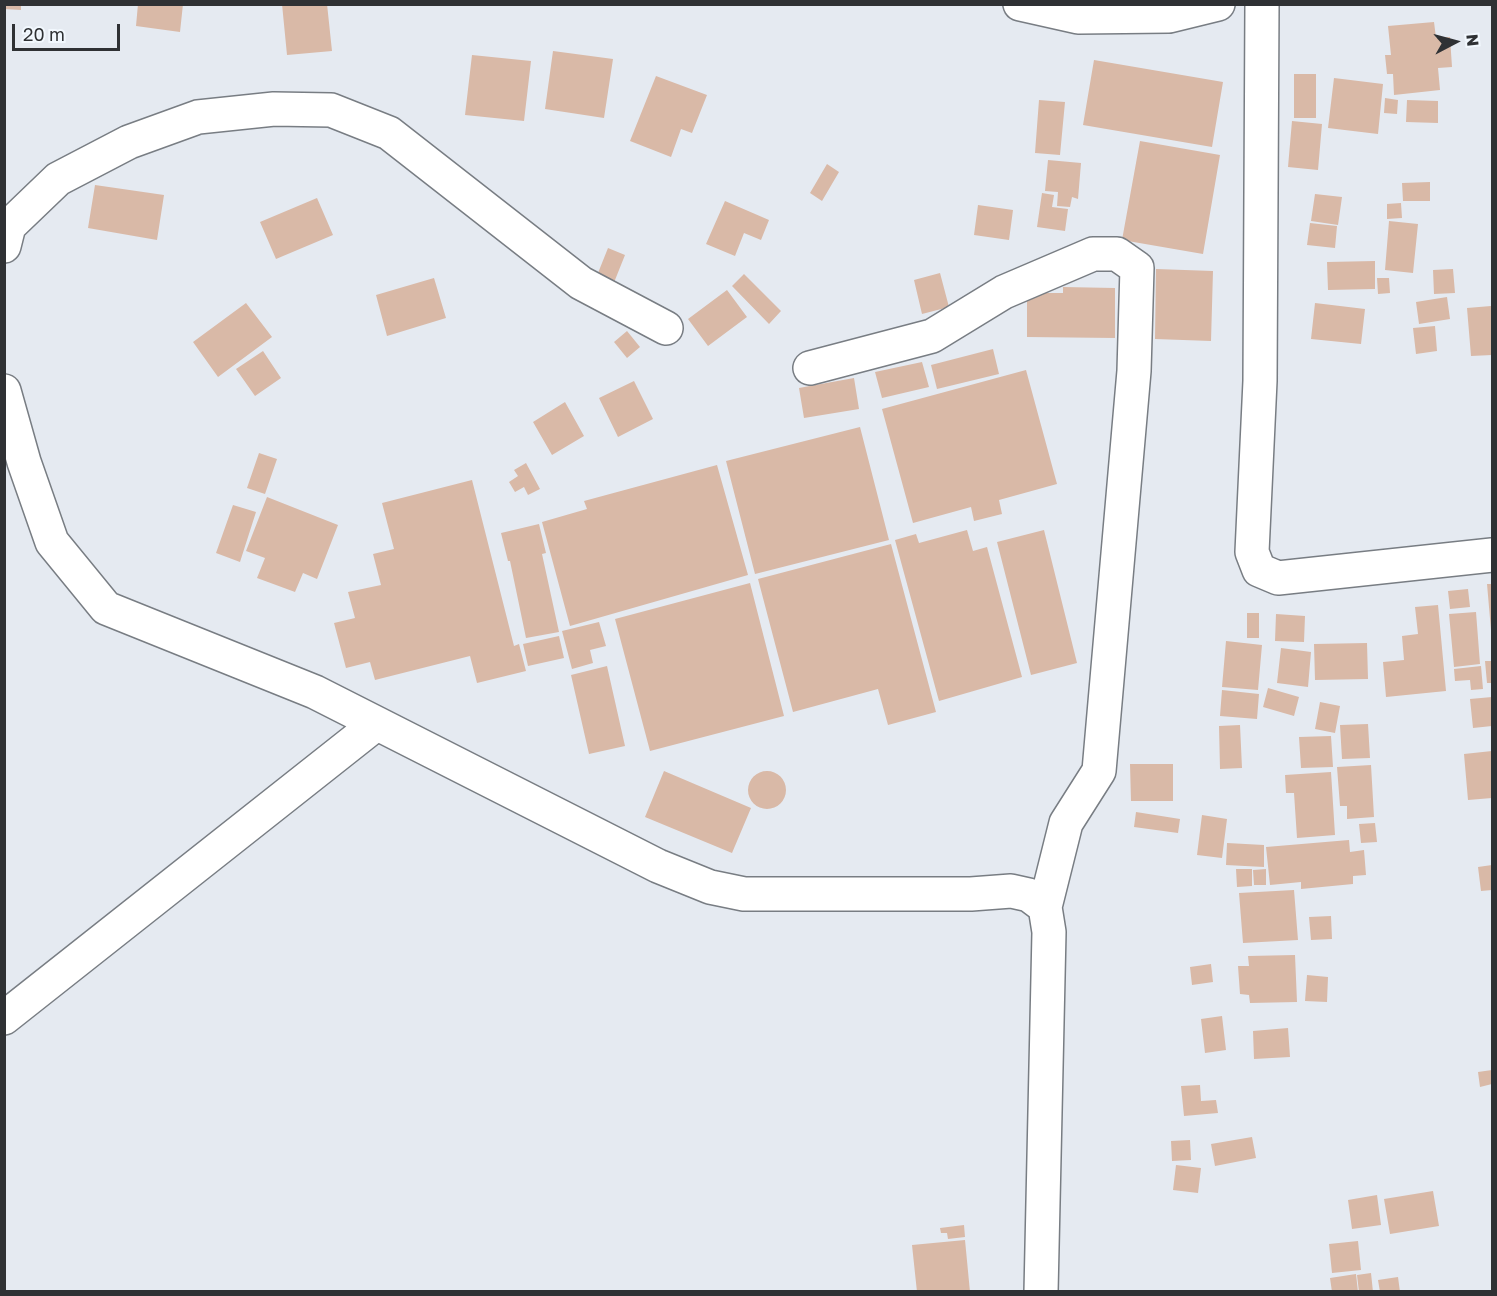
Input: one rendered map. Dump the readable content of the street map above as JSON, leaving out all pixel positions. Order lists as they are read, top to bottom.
{
  "scale_bar": "20 m",
  "north": "right"
}
